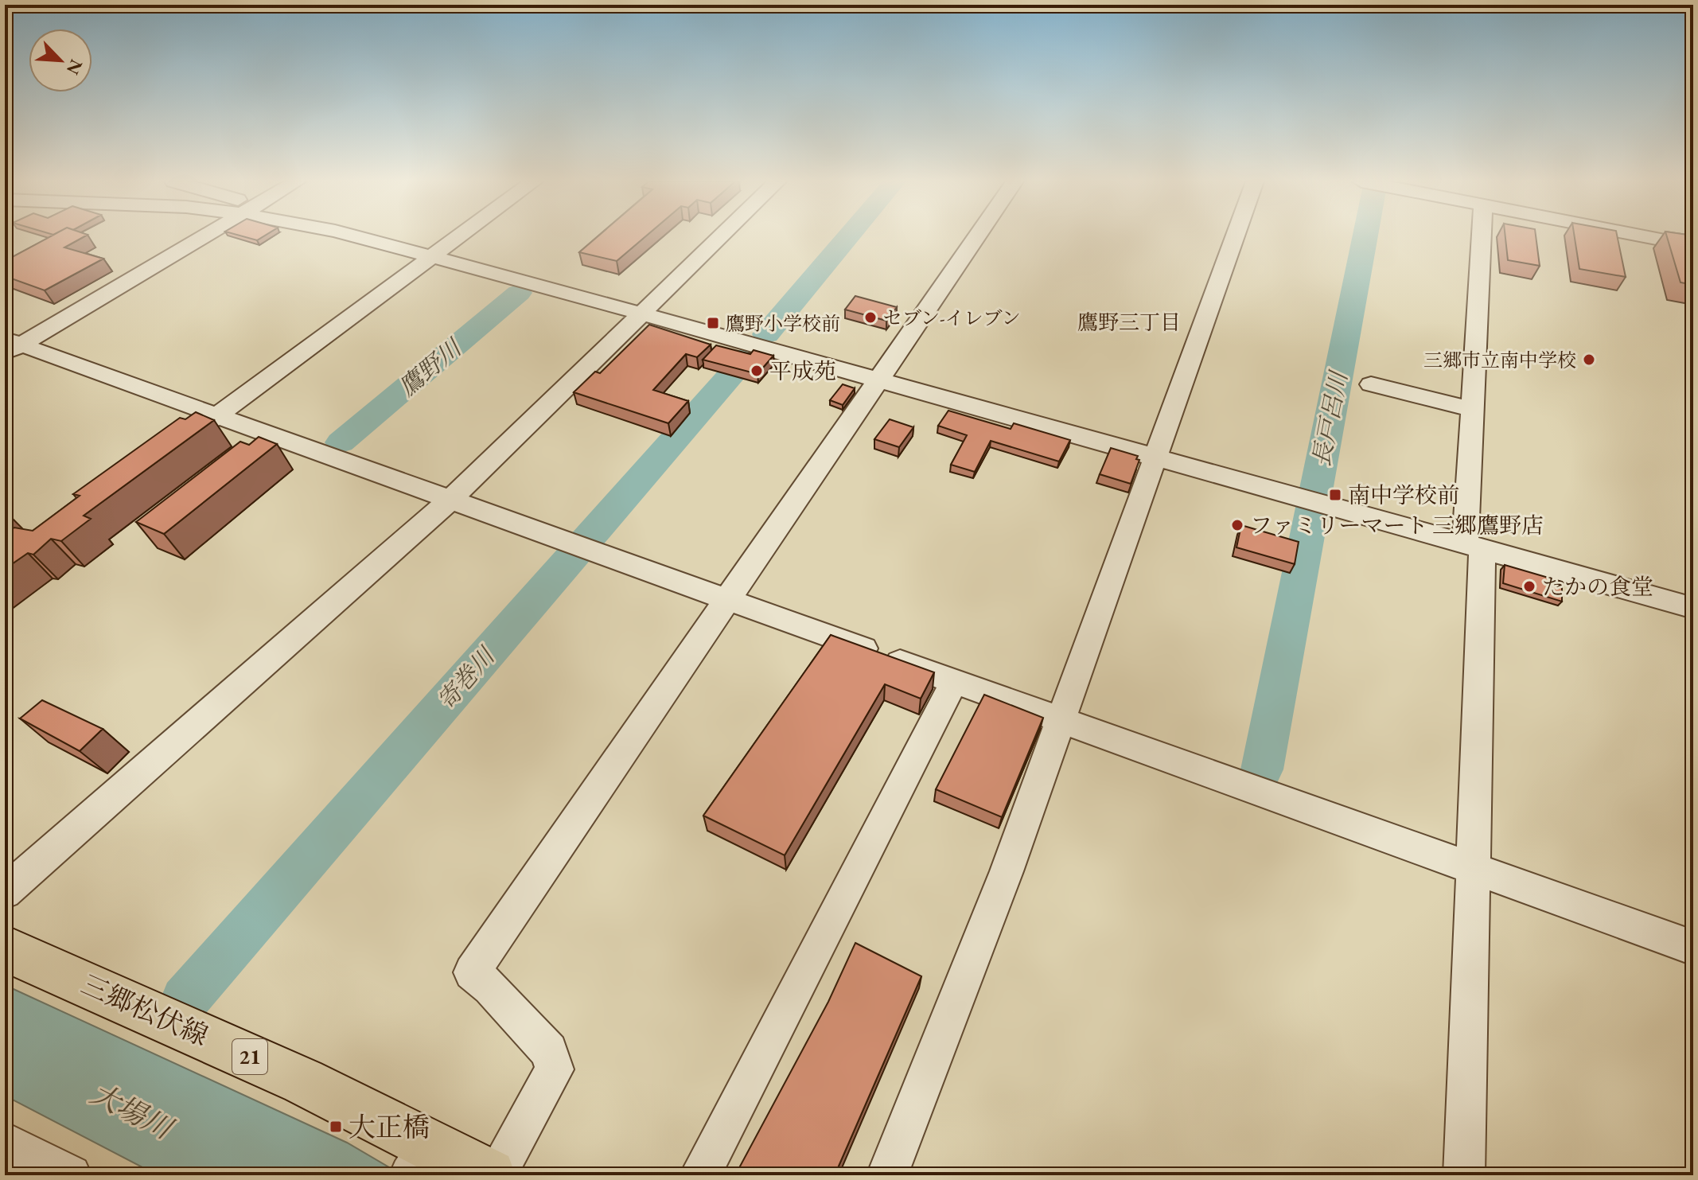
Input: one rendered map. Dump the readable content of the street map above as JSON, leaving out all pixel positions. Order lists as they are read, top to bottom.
{
  "streets": {
    "main road": ["三郷松伏線", "21"]
  },
  "districts": ["鷹野三丁目"],
  "water": [
    "鷹野川",
    "長戸呂川",
    "寄巻川",
    "大場川"
  ],
  "places": {
    "other": [
      "セブン-イレブン",
      "三郷市立南中学校",
      "平成苑",
      "ファミリーマート 三郷鷹野店",
      "たかの食堂"
    ],
    "transit": ["鷹野小学校前", "南中学校前", "大正橋"]
  },
  "north": "bottom right"
}
